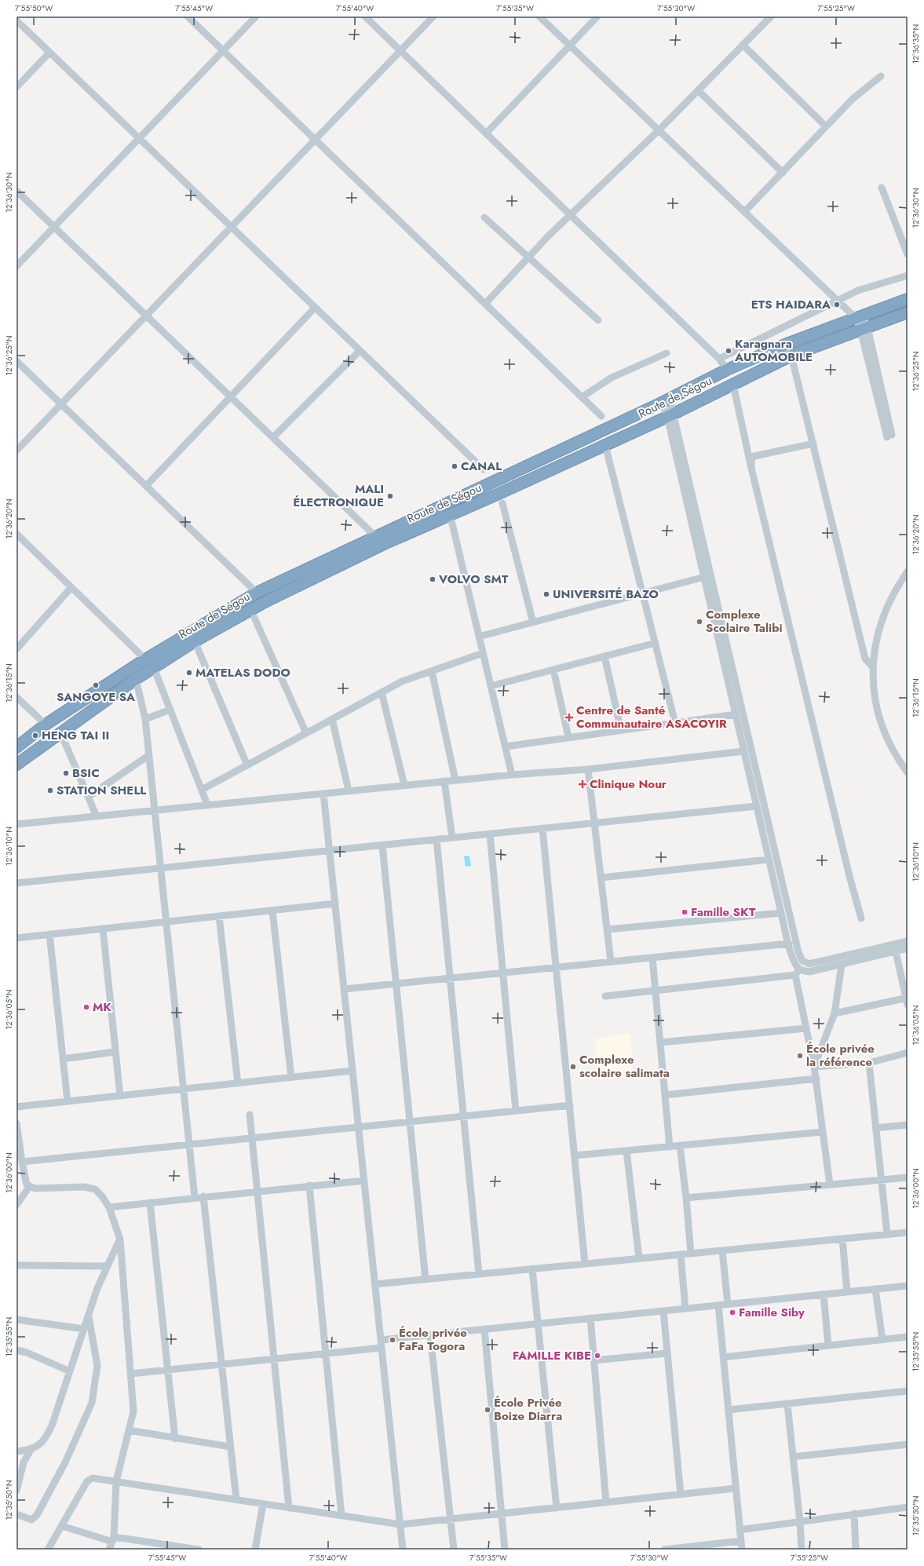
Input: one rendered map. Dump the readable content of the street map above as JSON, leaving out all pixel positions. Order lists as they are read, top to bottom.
{
  "streets": {
    "highway": ["Route de Ségou"]
  },
  "places": {
    "other": [
      "ETS HAIDARA",
      "Karagnara AUTOMOBILE",
      "CANAL",
      "MALI ÉLECTRONIQUE",
      "VOLVO SMT",
      "UNIVERSITÉ BAZO",
      "Complexe Scolaire Talibi",
      "MATELAS DODO",
      "SANGOYE SA",
      "HENG TAI II",
      "BSIC",
      "STATION SHELL",
      "Famille SKT",
      "MK",
      "École privée la référence",
      "Complexe scolaire salimata",
      "Famille Siby",
      "École privée FaFa Togora",
      "FAMILLE KIBE",
      "École Privée Boize Diarra"
    ],
    "health": ["Centre de Santé Communautaire ASACOYIR", "Clinique Nour"]
  },
  "coordinates": [
    "7°55'50\"W",
    "7°55'45\"W",
    "7°55'40\"W",
    "7°55'35\"W",
    "7°55'30\"W",
    "7°55'25\"W",
    "12°36'35\"N",
    "12°36'30\"N",
    "12°36'25\"N",
    "12°36'20\"N",
    "12°36'15\"N",
    "12°36'10\"N",
    "12°36'05\"N",
    "12°36'00\"N",
    "12°35'55\"N",
    "12°35'50\"N"
  ]
}
